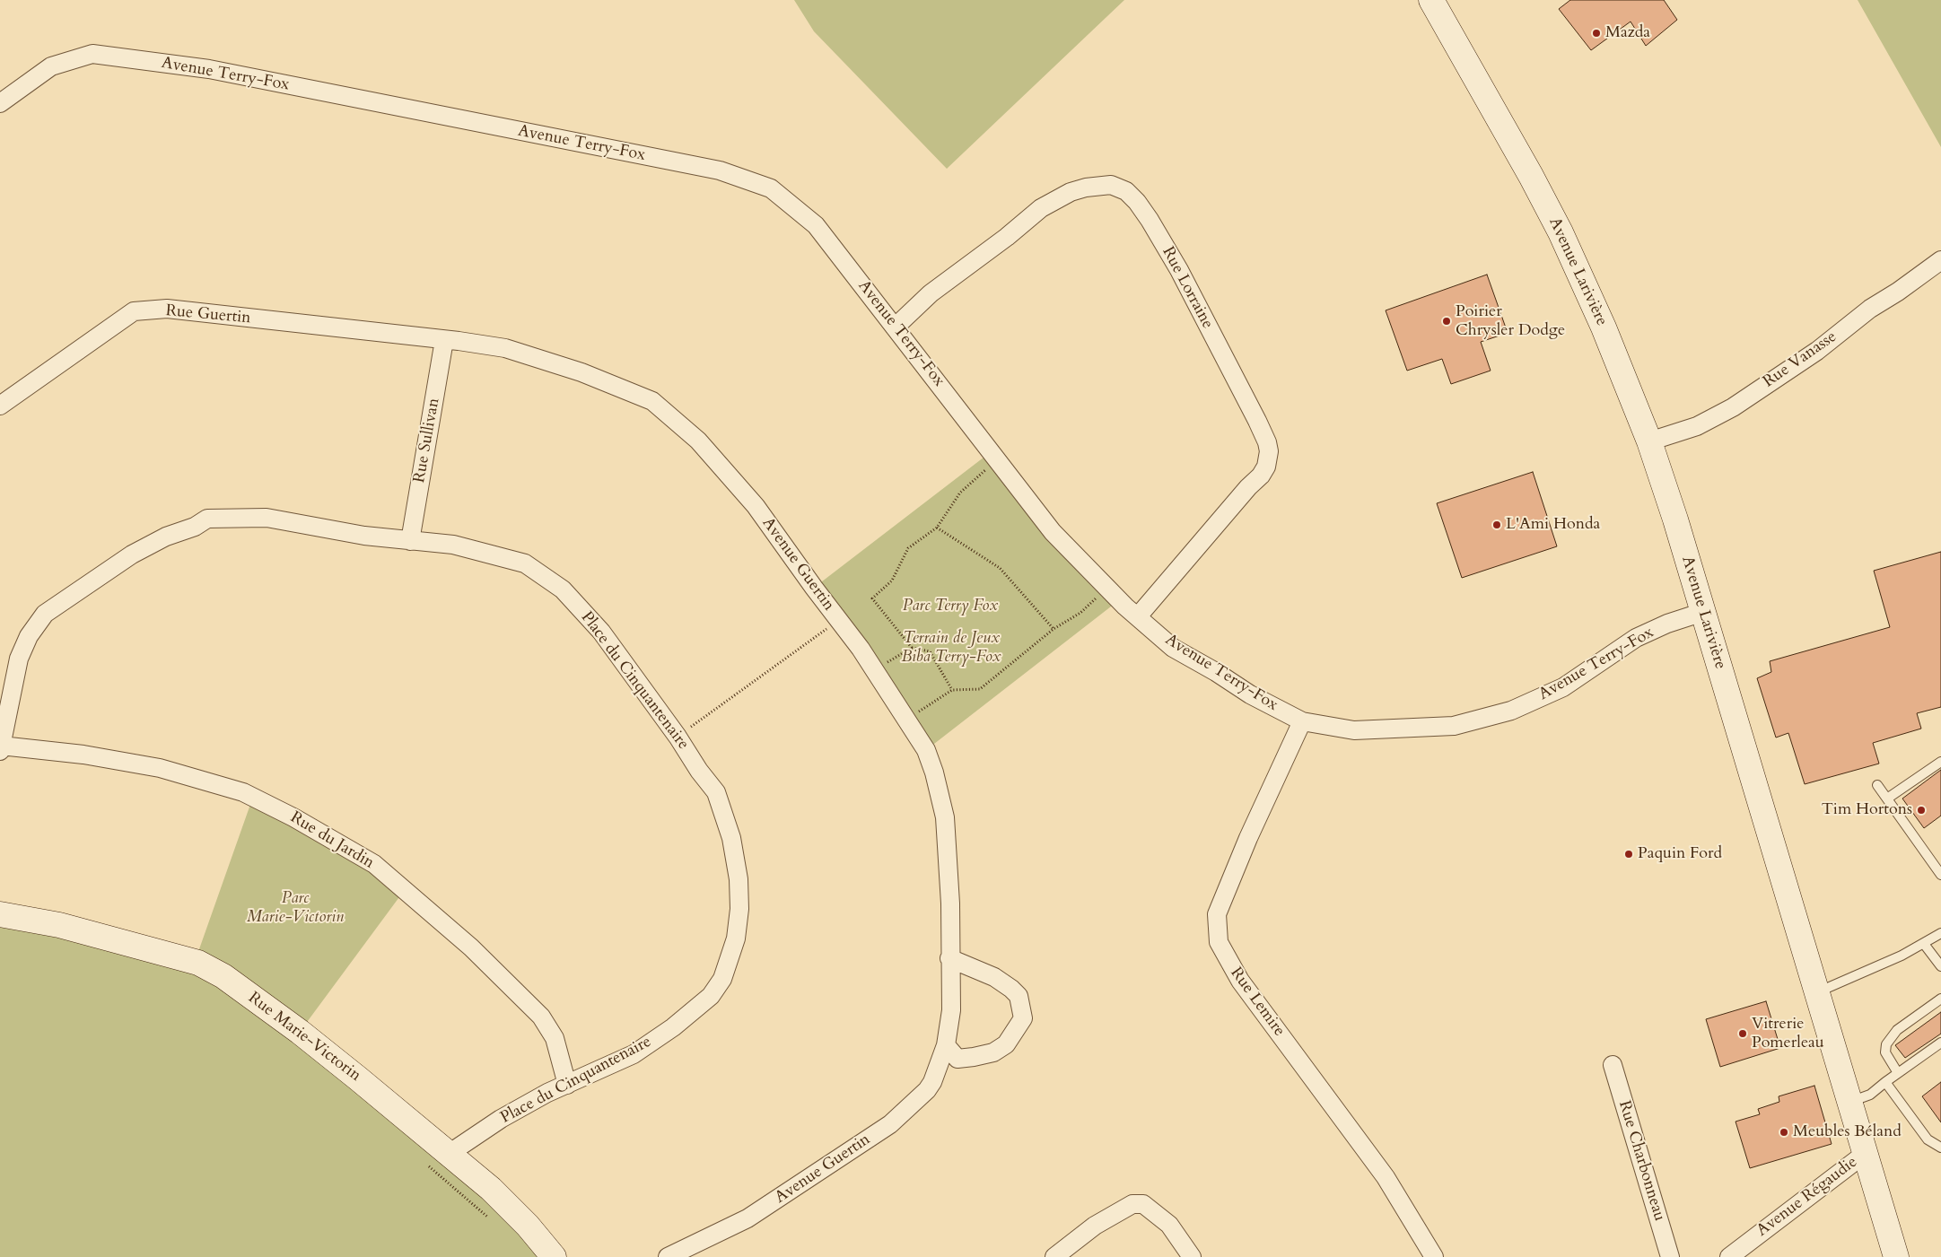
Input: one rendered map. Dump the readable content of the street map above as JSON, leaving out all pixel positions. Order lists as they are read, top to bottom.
{
  "streets": {
    "main road": ["Avenue Larivière", "Rue Marie-Victorin"],
    "street": [
      "Avenue Terry-Fox",
      "Rue Lorraine",
      "Rue Guertin",
      "Rue Vanasse",
      "Rue Sullivan",
      "Avenue Guertin",
      "Place du Cinquantenaire",
      "Rue du Jardin",
      "Rue Lemire",
      "Rue Charbonneau",
      "Avenue Régaudie"
    ]
  },
  "crossings": [
    ["Avenue Terry-Fox", "Avenue Larivière"],
    ["Avenue Terry-Fox", "Rue Lorraine"],
    ["Avenue Terry-Fox", "Rue Lemire"],
    ["Avenue Larivière", "Rue Vanasse"],
    ["Avenue Larivière", "Avenue Régaudie"],
    ["Rue Guertin", "Rue Sullivan"],
    ["Rue Guertin", "Avenue Guertin"],
    ["Rue Sullivan", "Avenue Guertin"],
    ["Rue Sullivan", "Place du Cinquantenaire"],
    ["Place du Cinquantenaire", "Rue du Jardin"],
    ["Place du Cinquantenaire", "Rue Marie-Victorin"]
  ],
  "parks": ["Parc Terry Fox", "Terrain de Jeux Biba Terry-Fox", "Parc Marie-Victorin"],
  "places": [
    "Mazda",
    "Poirier Chrysler Dodge",
    "L'Ami Honda",
    "Tim Hortons",
    "Paquin Ford",
    "Vitrerie Pomerleau",
    "Meubles Béland"
  ]
}
